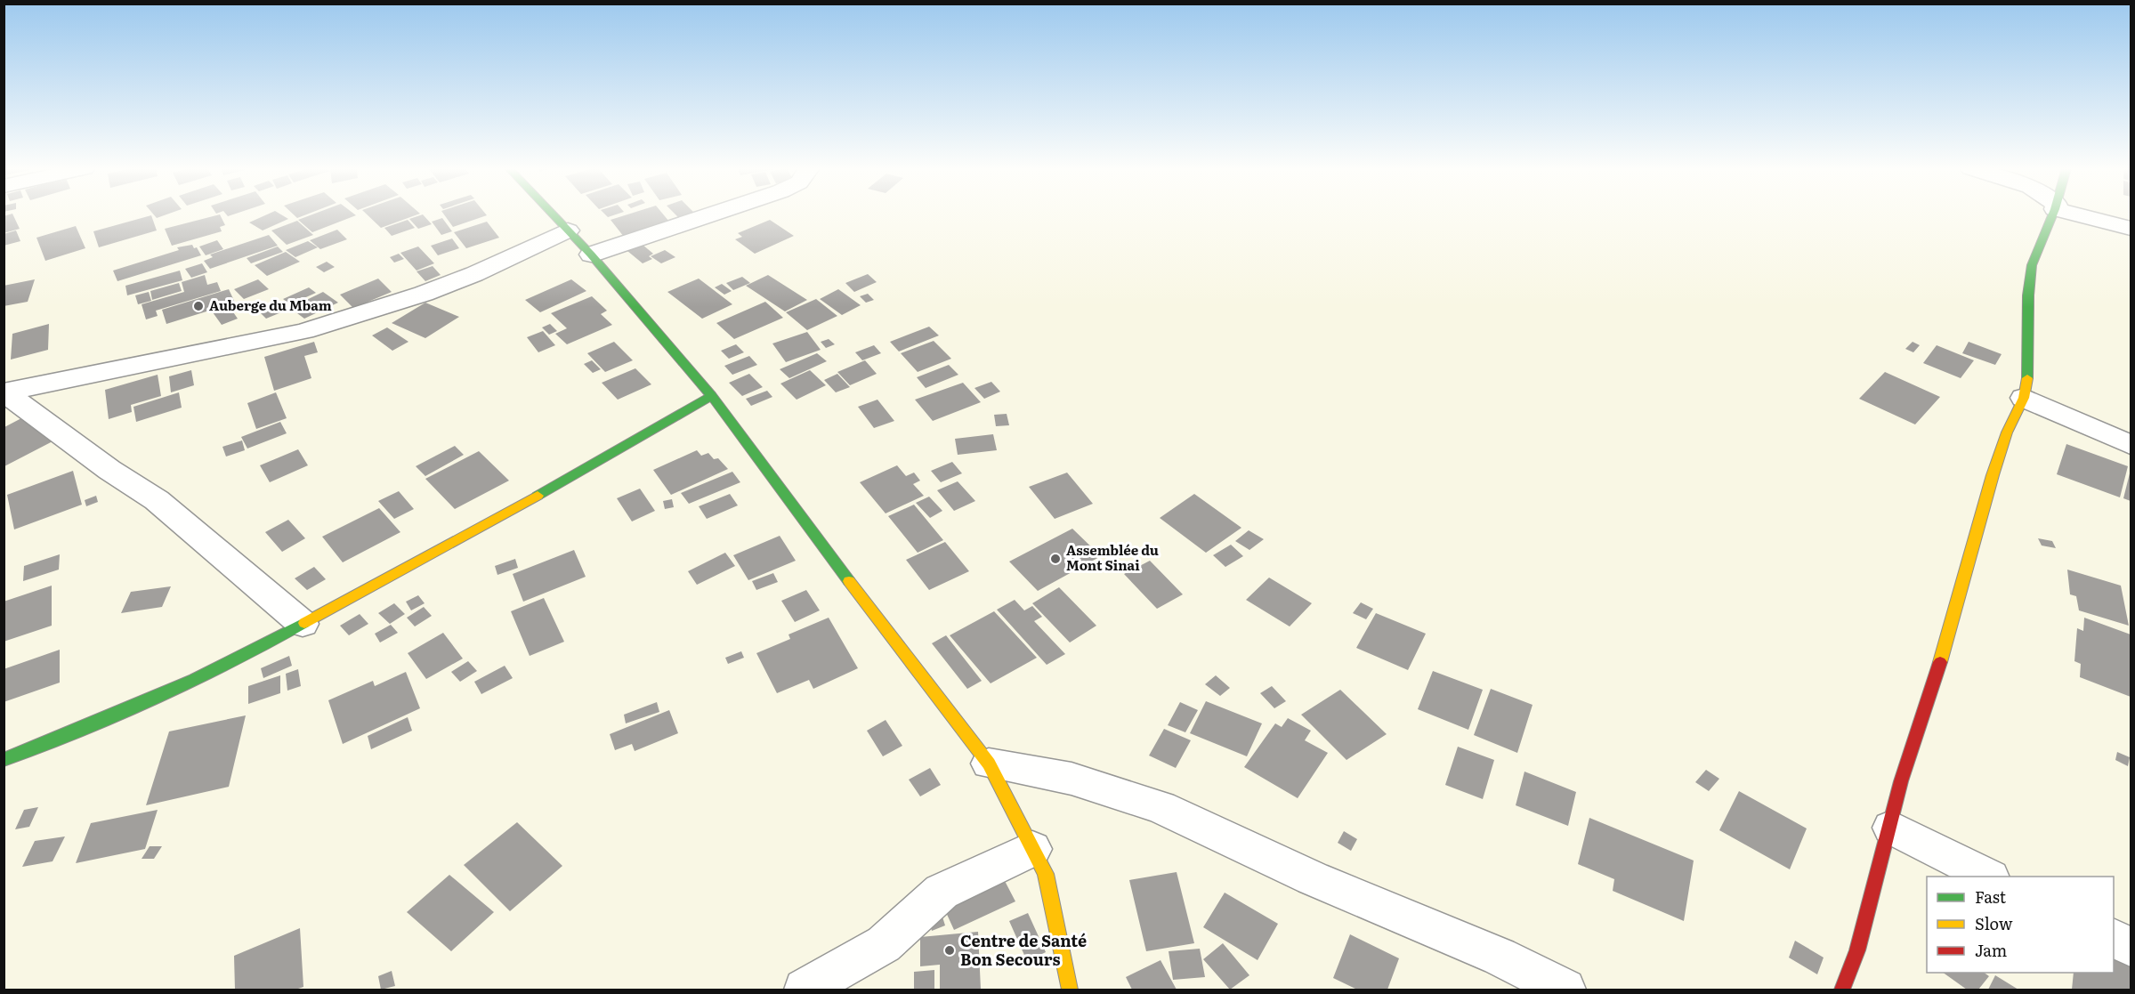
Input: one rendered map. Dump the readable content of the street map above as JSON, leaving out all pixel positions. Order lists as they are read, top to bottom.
{
  "places": ["Auberge du Mbam", "Assemblée du Mont Sinai", "Centre de Santé Bon Secours"],
  "legend": ["Fast", "Slow", "Jam"]
}
